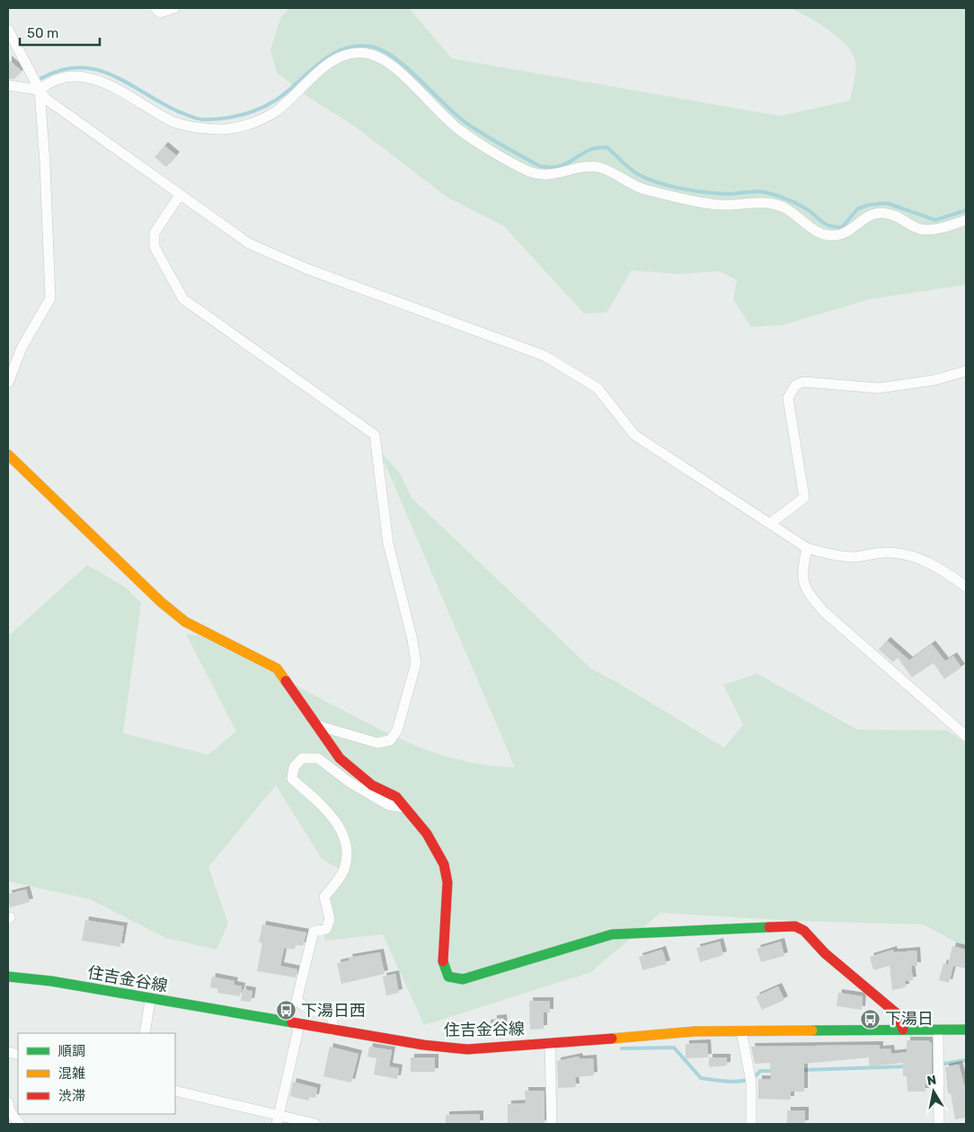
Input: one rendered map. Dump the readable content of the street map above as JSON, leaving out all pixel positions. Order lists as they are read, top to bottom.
{
  "streets": {
    "street": ["住吉金谷線"]
  },
  "places": {
    "bus stop": ["下湯日西", "下湯日"]
  },
  "legend": ["順調", "混雑", "渋滞"],
  "scale_bar": "50 m",
  "north": "top"
}
